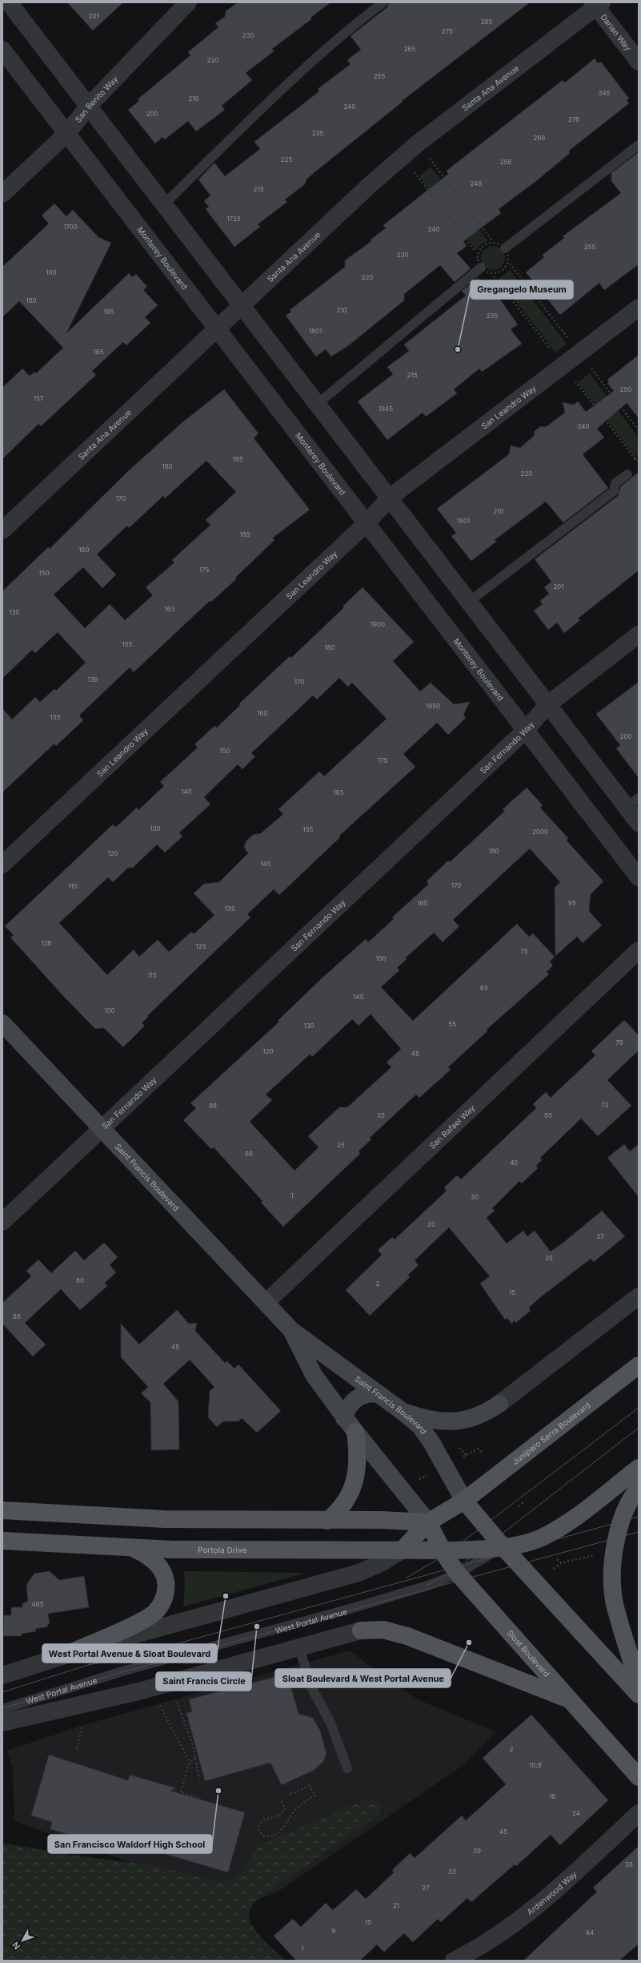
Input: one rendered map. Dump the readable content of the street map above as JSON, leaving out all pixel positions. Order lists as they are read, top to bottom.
{
  "streets": {
    "main road": [
      "Saint Francis Boulevard",
      "Junipero Serra Boulevard",
      "Portola Drive",
      "Sloat Boulevard"
    ],
    "street": [
      "Darien Way",
      "Santa Ana Avenue",
      "San Benito Way",
      "Monterey Boulevard",
      "San Leandro Way",
      "San Fernando Way",
      "San Rafael Way",
      "West Portal Avenue",
      "Ardenwood Way"
    ]
  },
  "crossings": [
    ["Darien Way", "Santa Ana Avenue"],
    ["Santa Ana Avenue", "Monterey Boulevard"],
    ["San Benito Way", "Monterey Boulevard"],
    ["Monterey Boulevard", "San Leandro Way"],
    ["Monterey Boulevard", "San Fernando Way"],
    ["San Fernando Way", "Saint Francis Boulevard"],
    ["San Rafael Way", "Saint Francis Boulevard"],
    ["Saint Francis Boulevard", "Junipero Serra Boulevard"],
    ["Saint Francis Boulevard", "Sloat Boulevard"],
    ["Junipero Serra Boulevard", "Portola Drive"],
    ["Junipero Serra Boulevard", "Sloat Boulevard"],
    ["Portola Drive", "Sloat Boulevard"],
    ["West Portal Avenue", "Sloat Boulevard"]
  ],
  "places": [
    "Gregangelo Museum",
    "West Portal Avenue & Sloat Boulevard",
    "Saint Francis Circle",
    "Sloat Boulevard & West Portal Avenue",
    "San Francisco Waldorf High School"
  ],
  "house_numbers": [
    "201",
    "285",
    "275",
    "230",
    "265",
    "220",
    "255",
    "345",
    "210",
    "245",
    "200",
    "276",
    "235",
    "266",
    "225",
    "256",
    "246",
    "215",
    "1725",
    "1700",
    "240",
    "255",
    "230",
    "190",
    "220",
    "180",
    "210",
    "195",
    "235",
    "1801",
    "165",
    "215",
    "250",
    "157",
    "1845",
    "240",
    "195",
    "180",
    "220",
    "170",
    "210",
    "1901",
    "185",
    "160",
    "175",
    "150",
    "201",
    "163",
    "130",
    "1900",
    "155",
    "180",
    "139",
    "170",
    "1950",
    "160",
    "135",
    "200",
    "150",
    "175",
    "140",
    "165",
    "130",
    "155",
    "2000",
    "180",
    "120",
    "145",
    "170",
    "110",
    "160",
    "95",
    "135",
    "136",
    "125",
    "75",
    "150",
    "115",
    "65",
    "140",
    "100",
    "55",
    "130",
    "76",
    "120",
    "45",
    "72",
    "98",
    "35",
    "50",
    "25",
    "66",
    "40",
    "1",
    "30",
    "20",
    "37",
    "25",
    "80",
    "2",
    "15",
    "66",
    "45",
    "465",
    "2",
    "10;8",
    "16",
    "24",
    "45",
    "39",
    "38",
    "33",
    "27",
    "21",
    "15",
    "9",
    "44",
    "1"
  ],
  "north": "bottom left"
}
